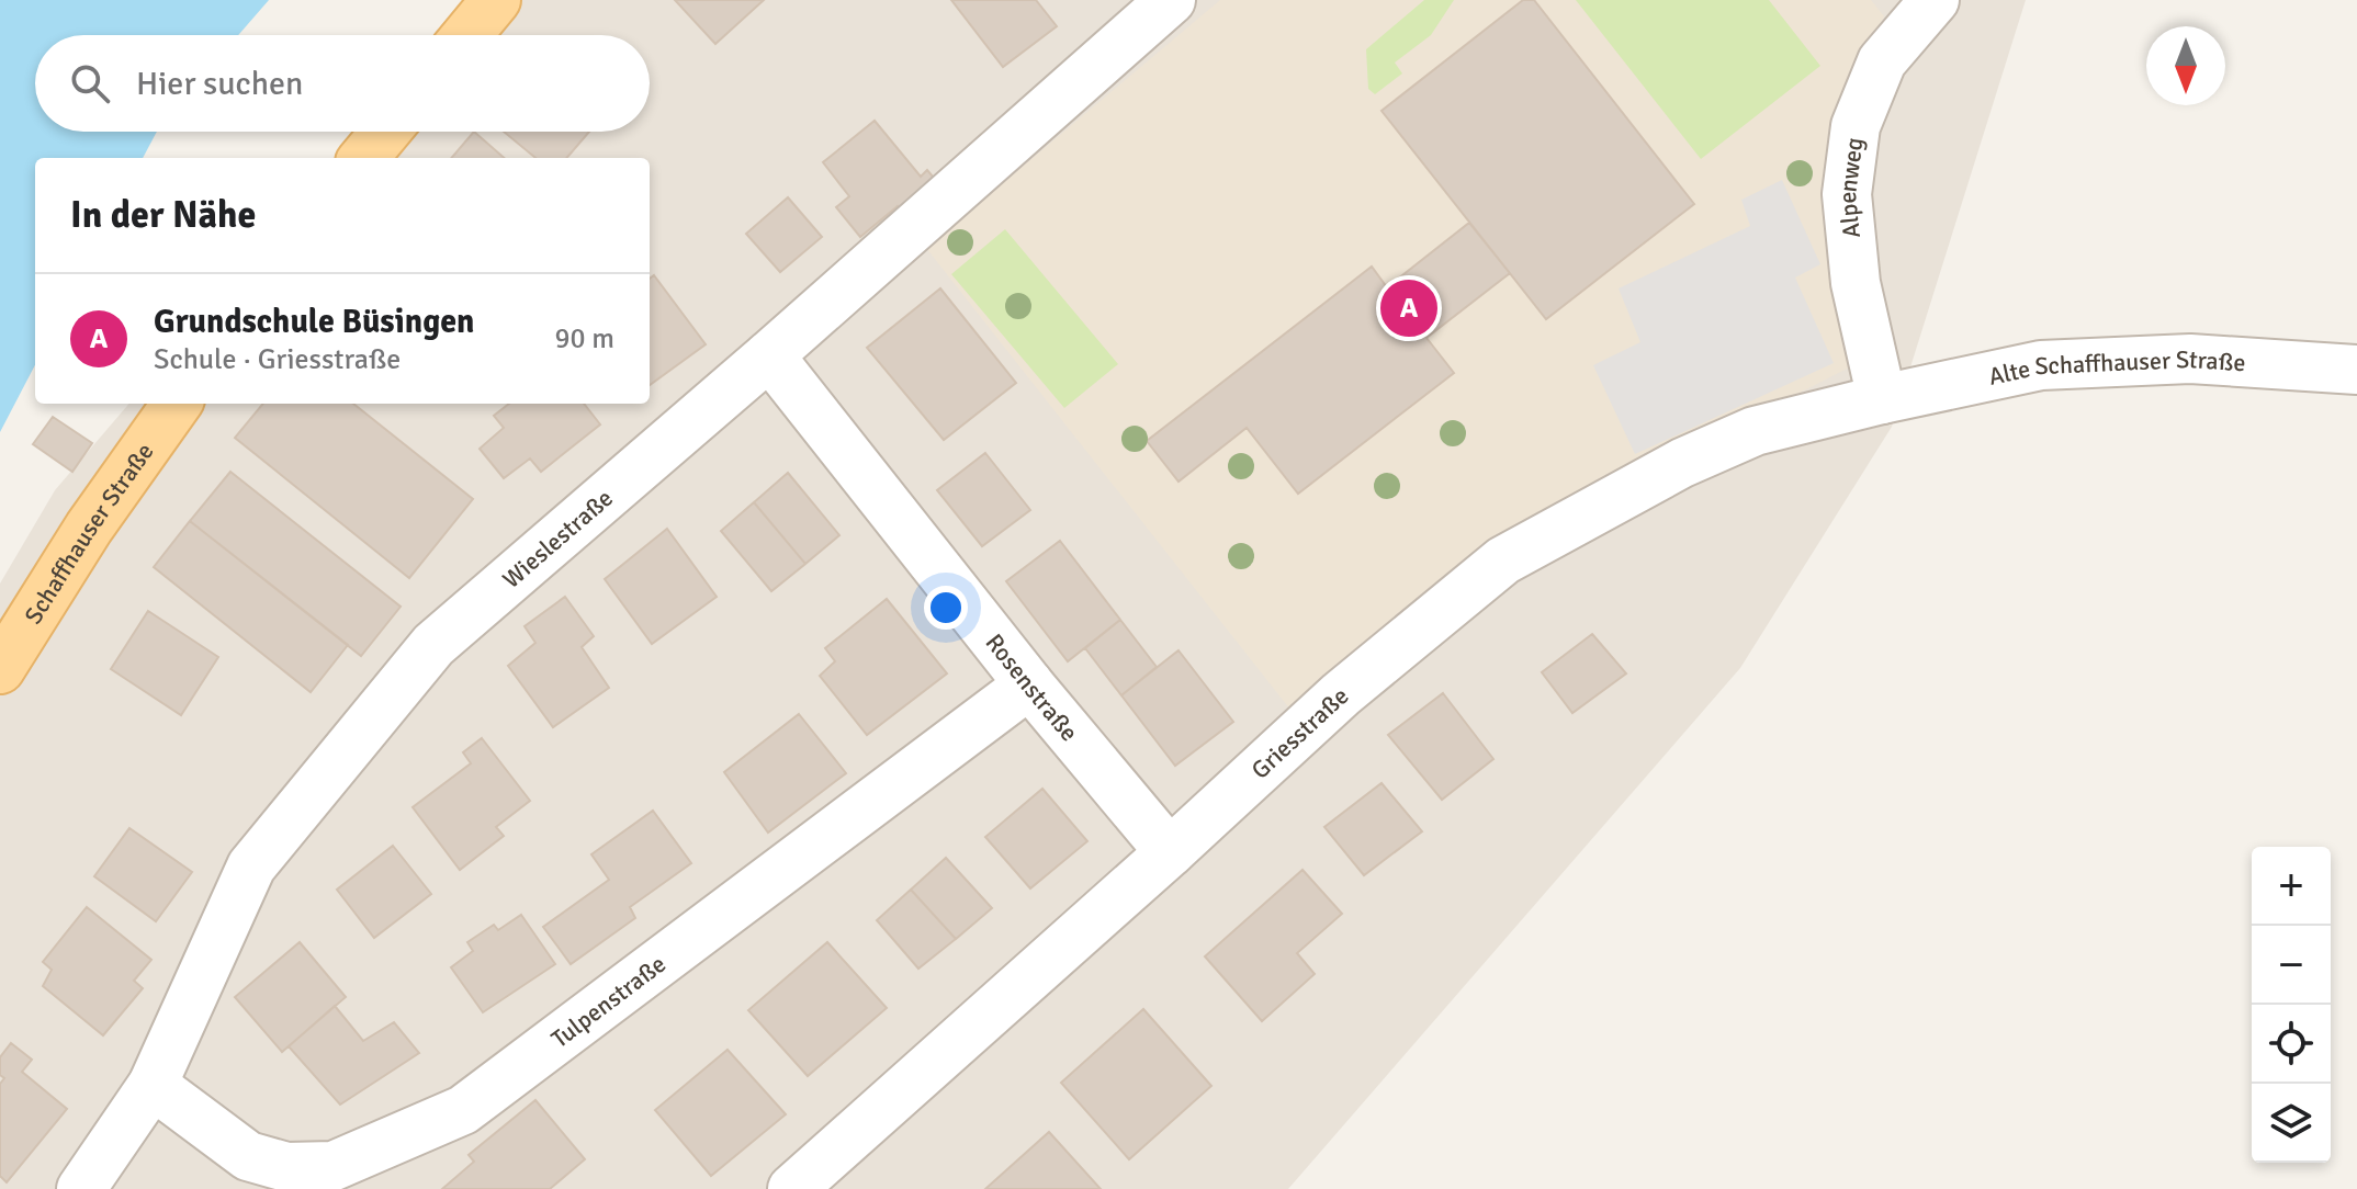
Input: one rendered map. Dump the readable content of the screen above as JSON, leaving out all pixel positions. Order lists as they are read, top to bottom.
{
  "streets": {
    "main road": ["Schaffhauser Straße"],
    "street": [
      "Alpenweg",
      "Alte Schaffhauser Straße",
      "Wieslestraße",
      "Rosenstraße",
      "Griesstraße",
      "Tulpenstraße"
    ]
  },
  "crossings": [
    ["Alpenweg", "Alte Schaffhauser Straße"],
    ["Alpenweg", "Griesstraße"],
    ["Alte Schaffhauser Straße", "Griesstraße"],
    ["Wieslestraße", "Rosenstraße"],
    ["Wieslestraße", "Tulpenstraße"],
    ["Rosenstraße", "Griesstraße"],
    ["Rosenstraße", "Tulpenstraße"]
  ],
  "north": "bottom",
  "page": {
    "search": "Hier suchen",
    "heading": "In der Nähe",
    "list": [
      {
        "mark": "A",
        "name": "Grundschule Büsingen",
        "note": "Schule · Griesstraße",
        "value": "90 m"
      }
    ],
    "pins": "A",
    "map_buttons": ["+", "−"]
  }
}
